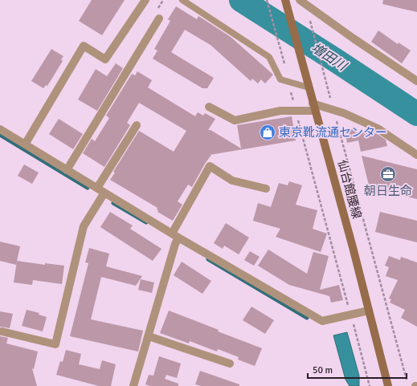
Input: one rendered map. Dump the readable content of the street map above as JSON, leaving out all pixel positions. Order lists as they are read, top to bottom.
{
  "streets": {
    "main road": ["仙台館腰線"]
  },
  "water": ["増田川"],
  "places": {
    "shop": ["東京靴流通センター"],
    "office": ["朝日生命"]
  },
  "scale_bar": "50 m"
}
